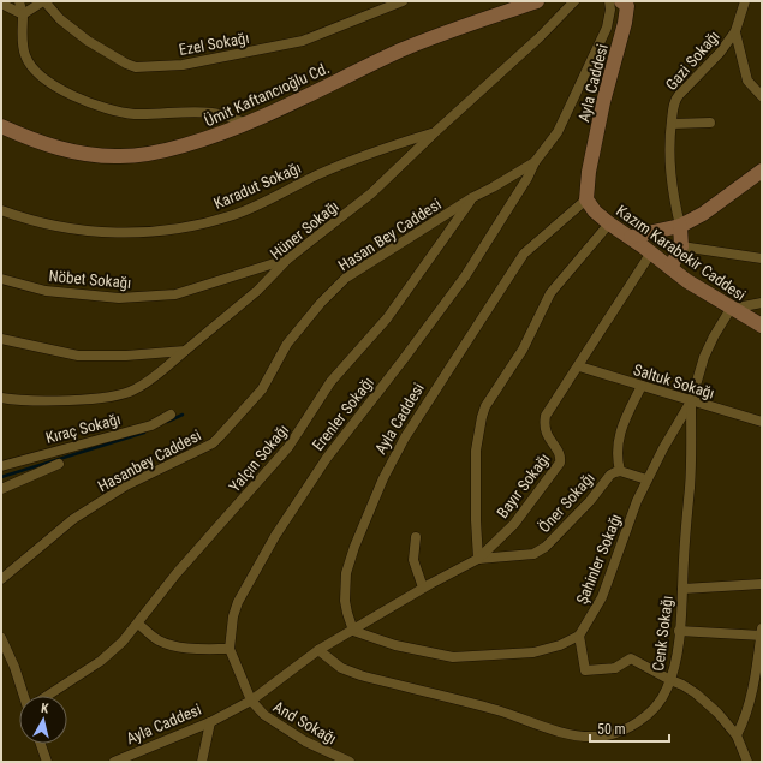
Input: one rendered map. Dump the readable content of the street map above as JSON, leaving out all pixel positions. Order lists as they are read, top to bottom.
{
  "streets": {
    "street": [
      "Ezel Sokağı",
      "Gazi Sokağı",
      "Ayla Caddesi",
      "Ümit Kaftancıoğlu Cd.",
      "Karadut Sokağı",
      "Hüner Sokağı",
      "Hasan Bey Caddesi",
      "Kazım Karabekir Caddesi",
      "Nöbet Sokağı",
      "Saltuk Sokağı",
      "Erenler Sokağı",
      "Kıraç Sokağı",
      "Yalçın Sokağı",
      "Hasanbey Caddesi",
      "Bayır Sokağı",
      "Öner Sokağı",
      "Şahinler Sokağı",
      "Cenk Sokağı",
      "And Sokağı"
    ]
  },
  "crossings": [
    ["Ayla Caddesi", "Kazım Karabekir Caddesi"],
    ["Ayla Caddesi", "Erenler Sokağı"],
    ["Ayla Caddesi", "Bayır Sokağı"],
    ["Ayla Caddesi", "Cenk Sokağı"],
    ["Ayla Caddesi", "And Sokağı"],
    ["Karadut Sokağı", "Hüner Sokağı"],
    ["Hüner Sokağı", "Nöbet Sokağı"],
    ["Hasan Bey Caddesi", "Erenler Sokağı"],
    ["Hasan Bey Caddesi", "Yalçın Sokağı"],
    ["Hasan Bey Caddesi", "Hasanbey Caddesi"],
    ["Kazım Karabekir Caddesi", "Bayır Sokağı"],
    ["Kazım Karabekir Caddesi", "Şahinler Sokağı"],
    ["Saltuk Sokağı", "Bayır Sokağı"],
    ["Saltuk Sokağı", "Şahinler Sokağı"],
    ["Saltuk Sokağı", "Cenk Sokağı"],
    ["Erenler Sokağı", "Yalçın Sokağı"],
    ["Erenler Sokağı", "And Sokağı"],
    ["Bayır Sokağı", "Öner Sokağı"],
    ["Şahinler Sokağı", "Cenk Sokağı"]
  ],
  "scale_bar": "50 m",
  "north": "top"
}
